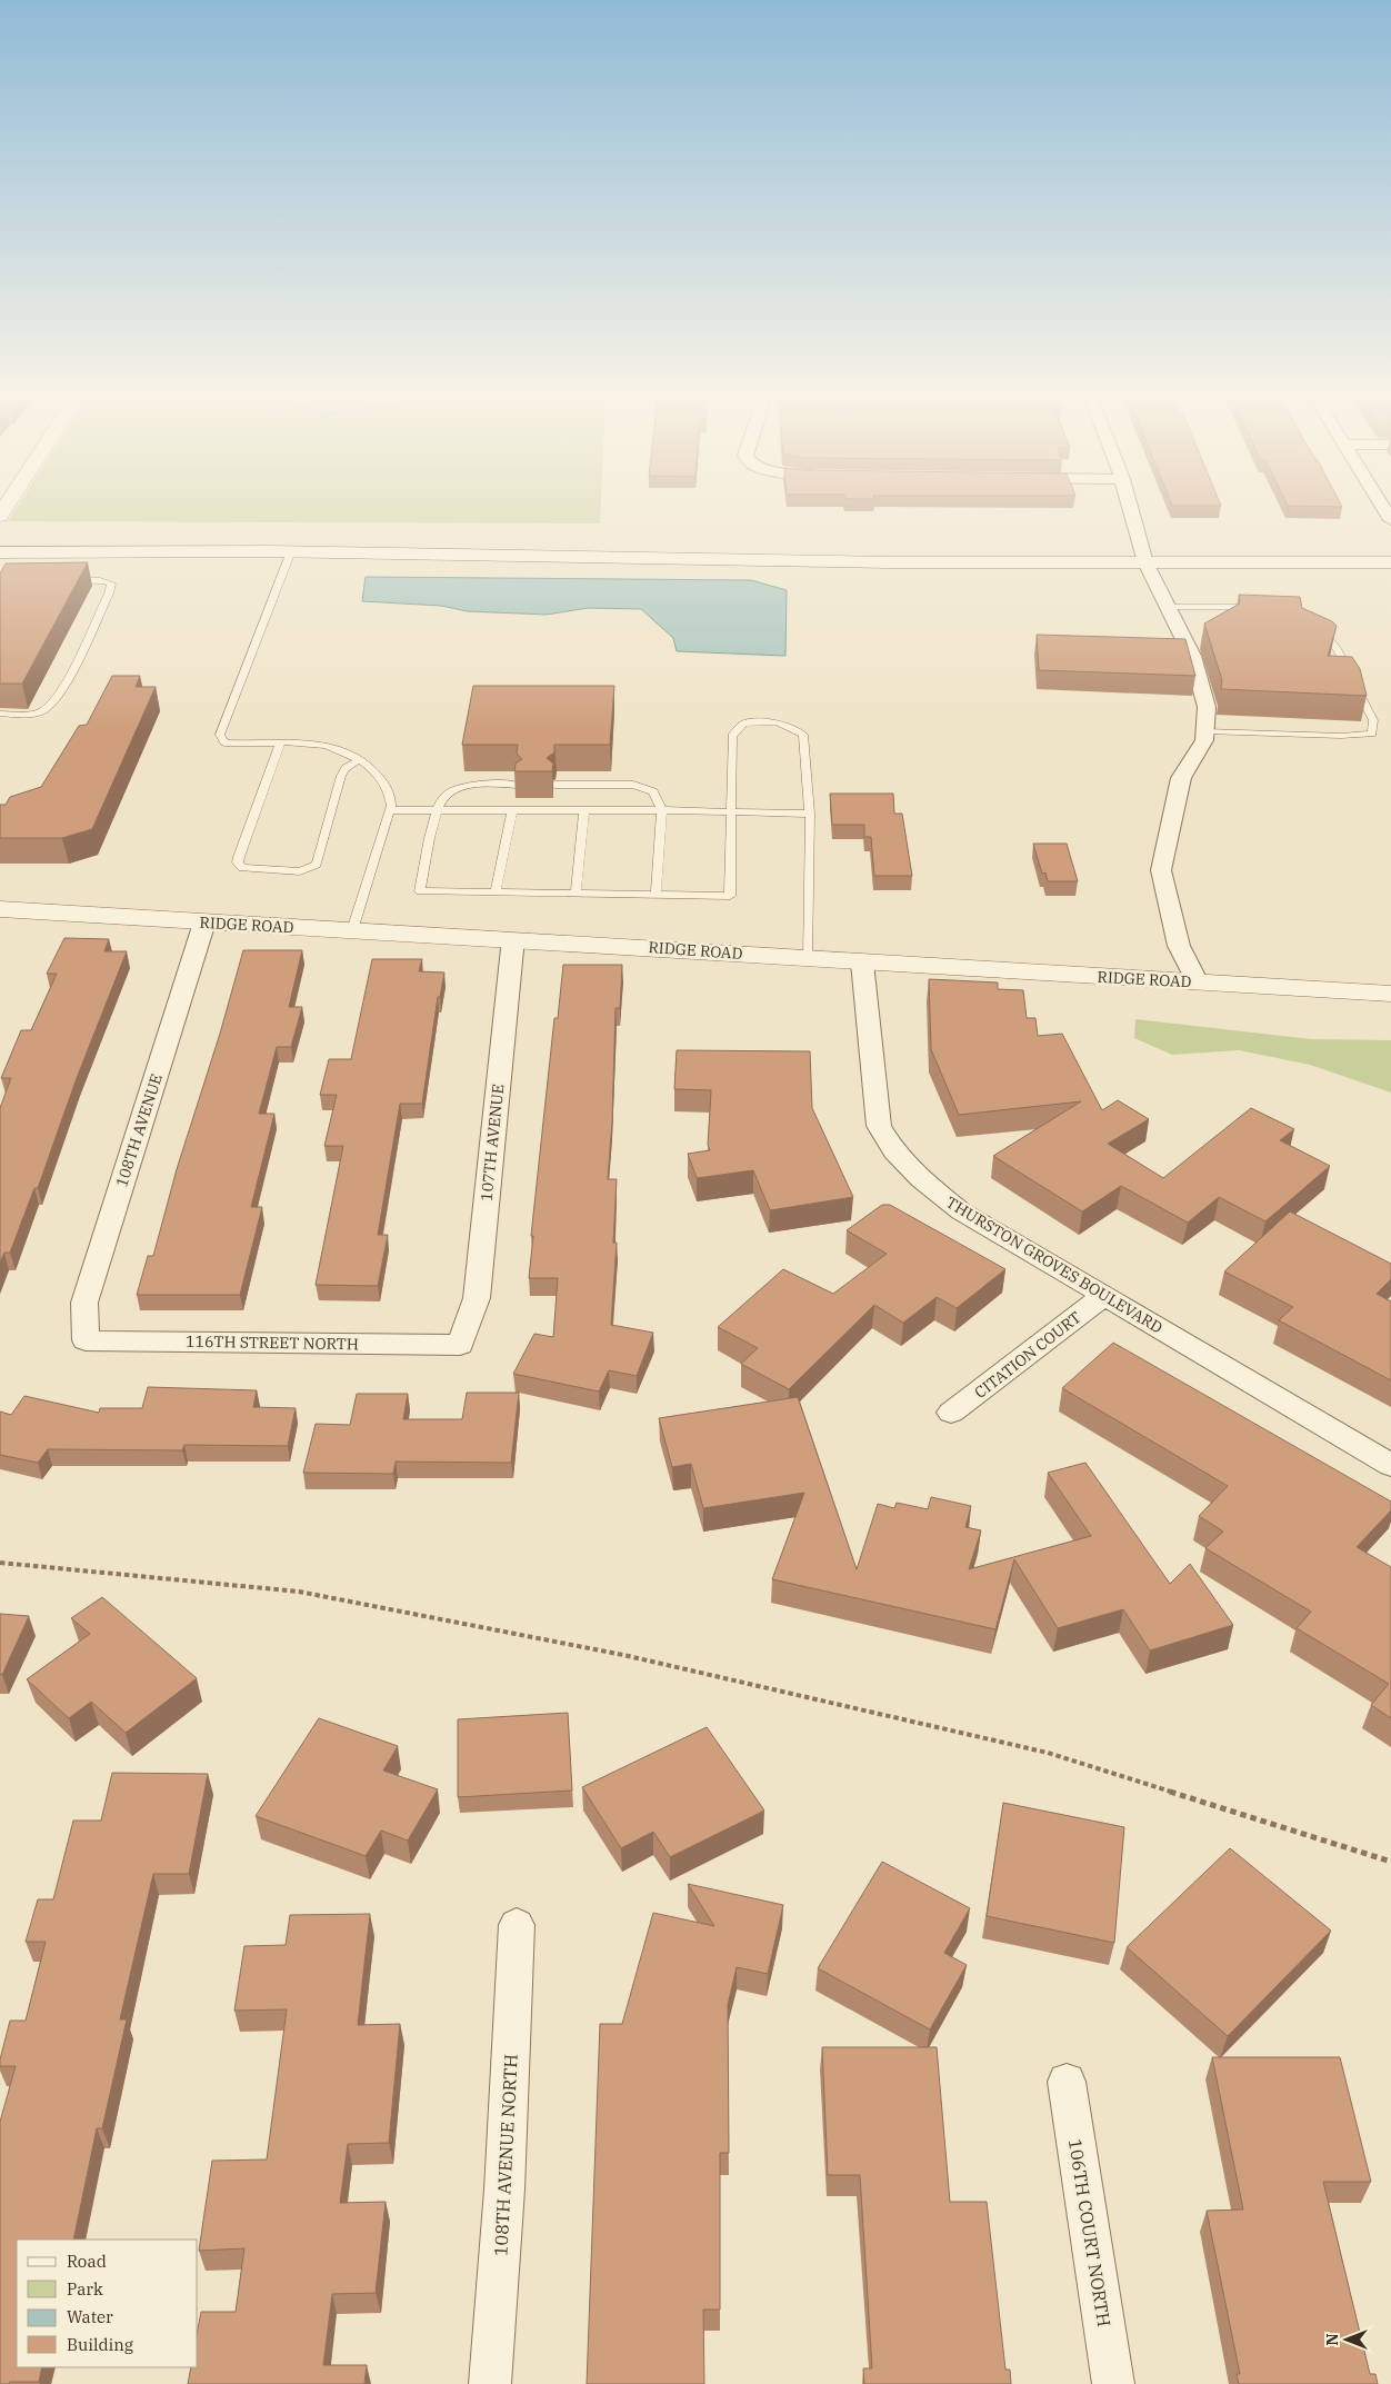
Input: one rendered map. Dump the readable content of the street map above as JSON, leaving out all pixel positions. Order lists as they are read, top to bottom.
{
  "streets": {
    "main road": ["RIDGE ROAD"],
    "street": [
      "108TH AVENUE",
      "107TH AVENUE",
      "THURSTON GROVES BOULEVARD",
      "116TH STREET NORTH",
      "CITATION COURT",
      "108TH AVENUE NORTH",
      "106TH COURT NORTH"
    ]
  },
  "crossings": [
    ["RIDGE ROAD", "108TH AVENUE"],
    ["RIDGE ROAD", "107TH AVENUE"],
    ["RIDGE ROAD", "THURSTON GROVES BOULEVARD"],
    ["108TH AVENUE", "116TH STREET NORTH"],
    ["107TH AVENUE", "116TH STREET NORTH"],
    ["THURSTON GROVES BOULEVARD", "CITATION COURT"]
  ],
  "legend": [
    "Road",
    "Park",
    "Water",
    "Building"
  ],
  "north": "left"
}
